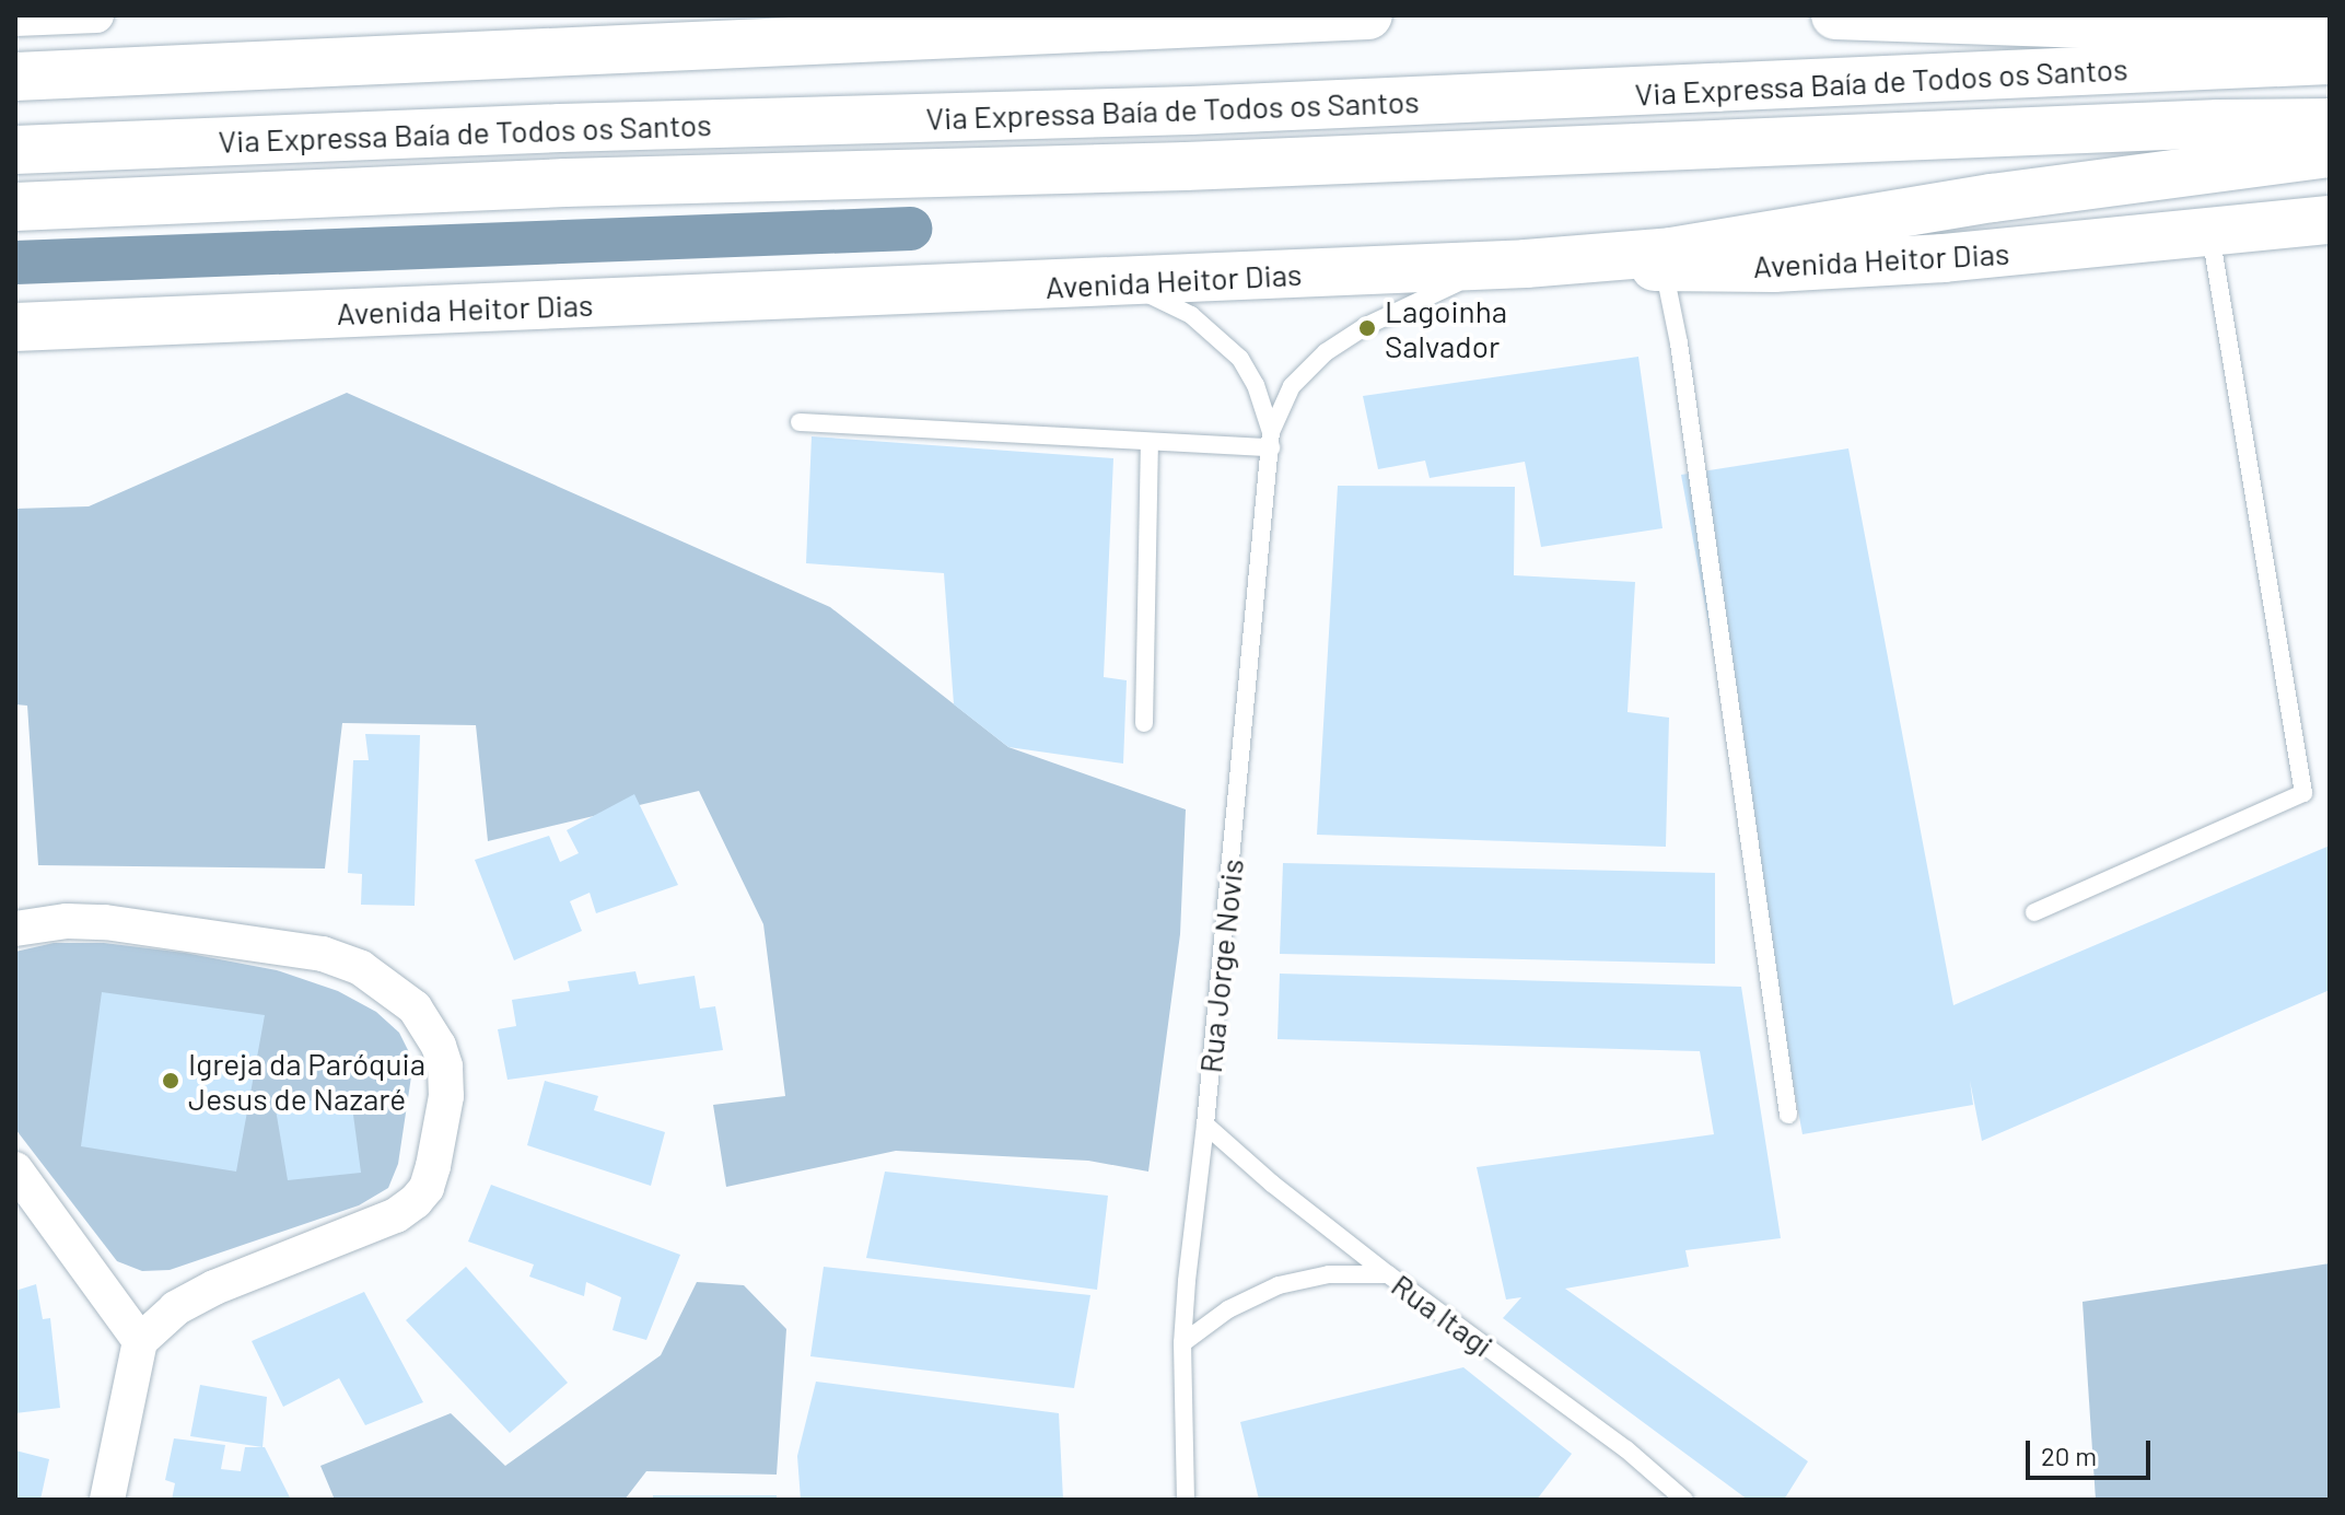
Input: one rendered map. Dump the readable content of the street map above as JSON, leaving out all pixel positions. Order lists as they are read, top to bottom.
{
  "streets": {
    "main road": ["Via Expressa Baía de Todos os Santos", "Avenida Heitor Dias"],
    "lane": ["Rua Jorge Novis", "Rua Itagi"]
  },
  "crossings": [
    ["Avenida Heitor Dias", "Rua Jorge Novis"],
    ["Rua Jorge Novis", "Rua Itagi"]
  ],
  "places": ["Lagoinha Salvador", "Igreja da Paróquia Jesus de Nazaré"],
  "scale_bar": "20 m"
}
